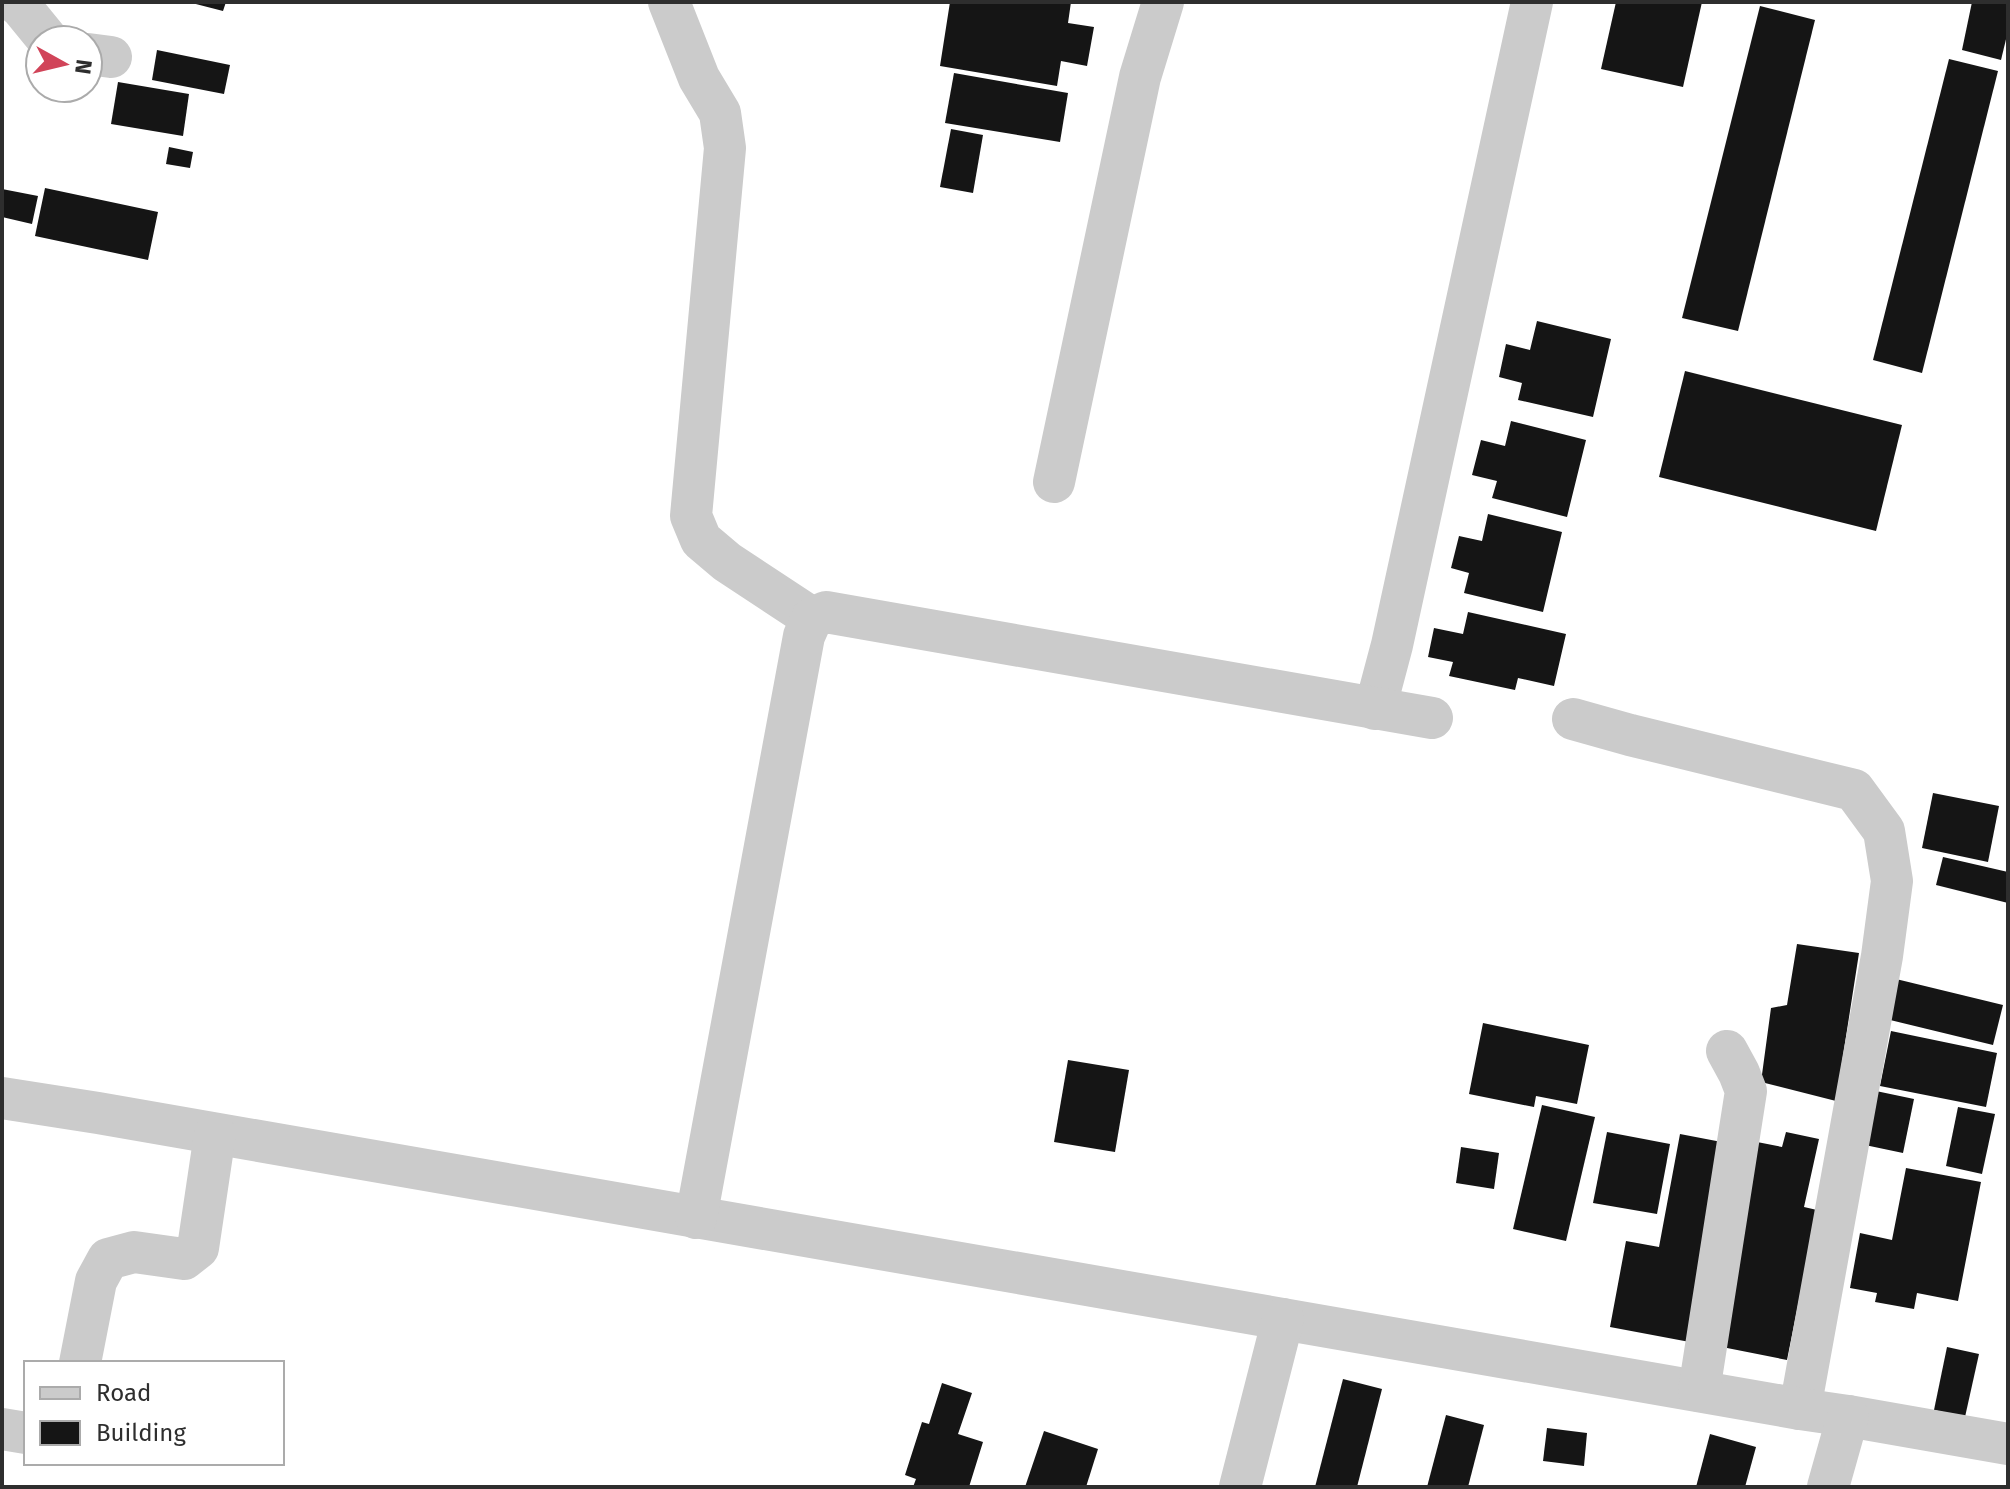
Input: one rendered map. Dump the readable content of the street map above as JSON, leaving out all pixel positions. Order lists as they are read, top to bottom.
{
  "legend": ["Road", "Building"],
  "north": "right"
}
